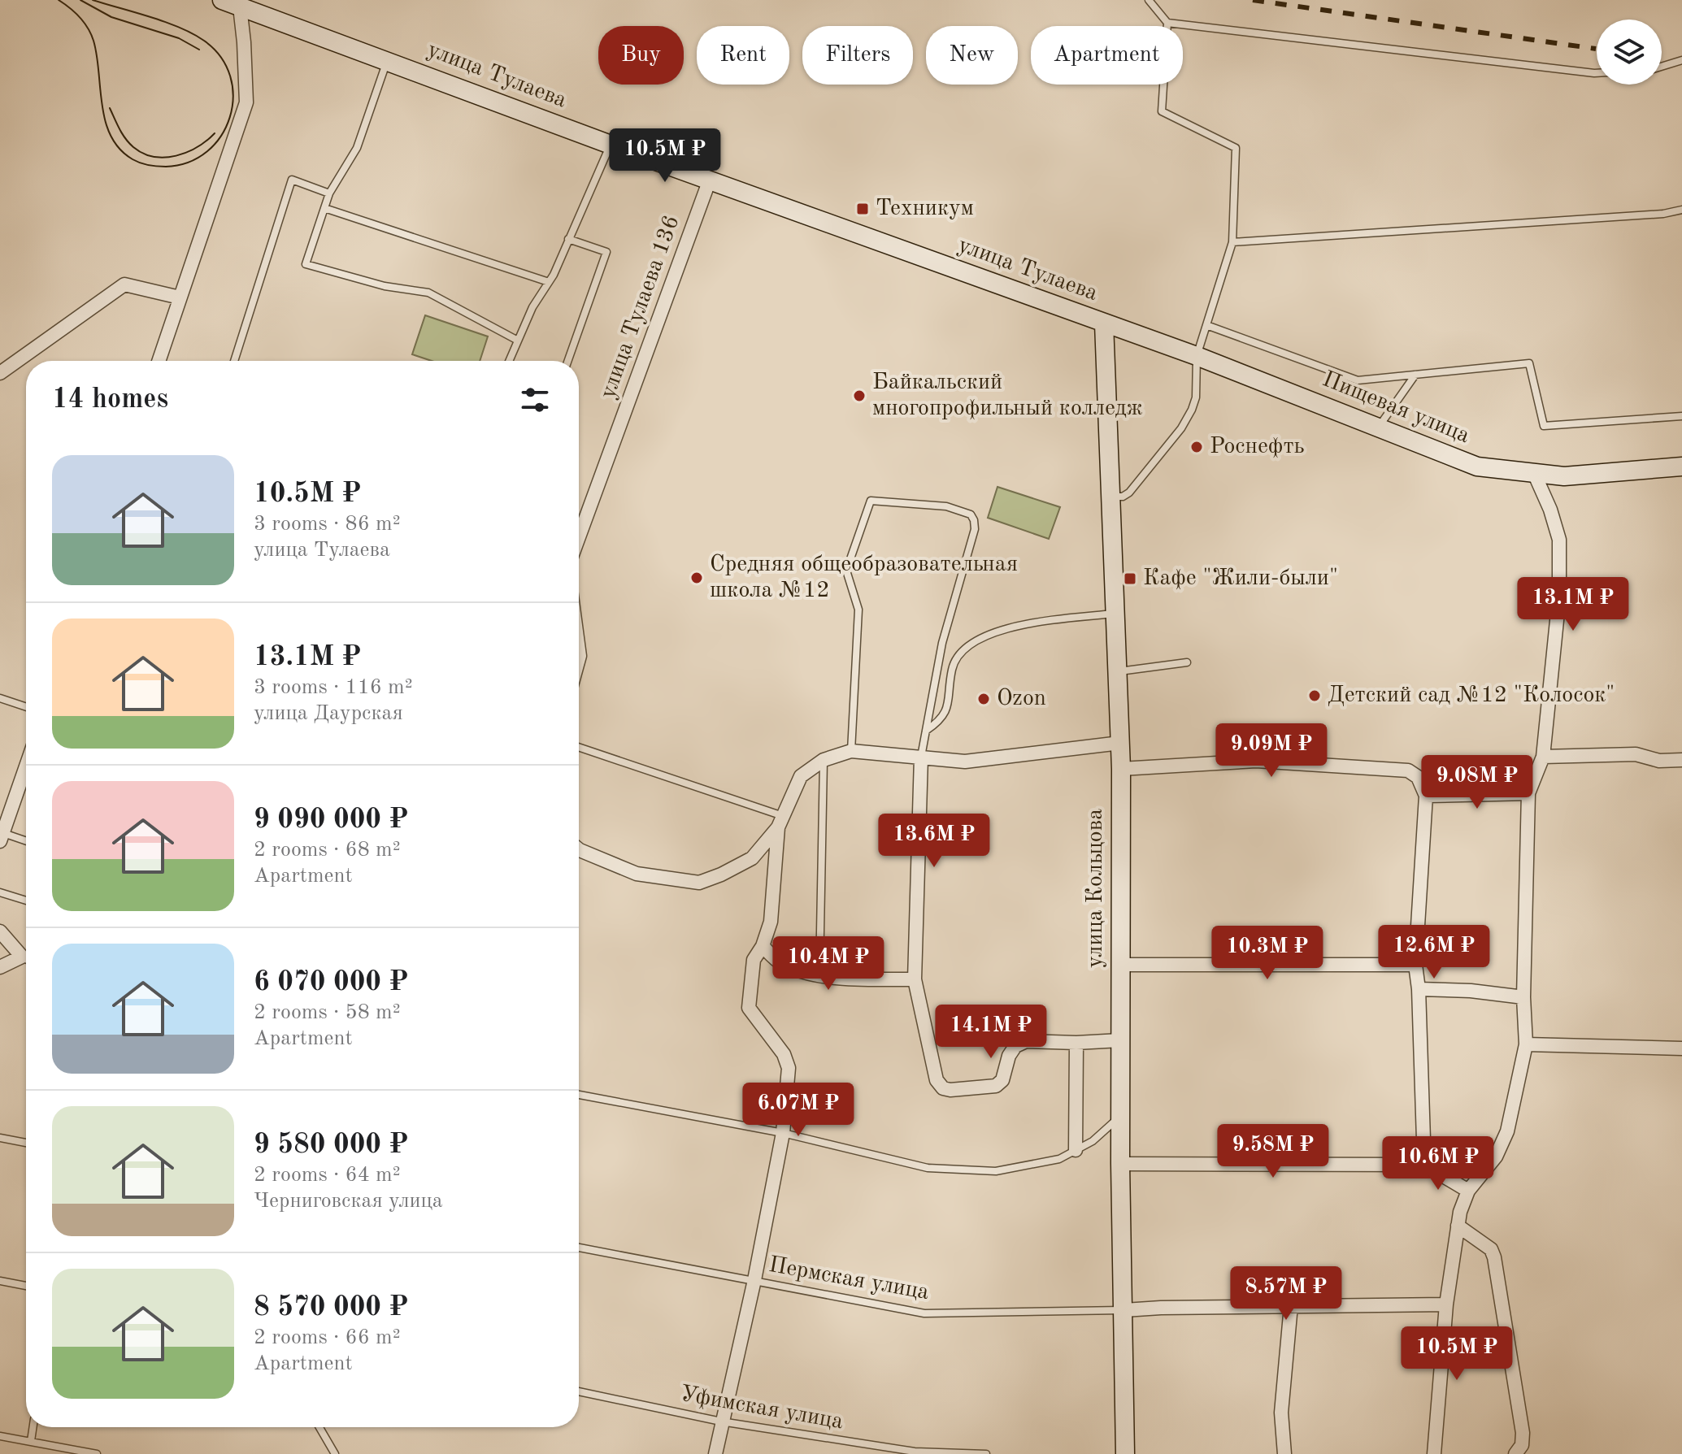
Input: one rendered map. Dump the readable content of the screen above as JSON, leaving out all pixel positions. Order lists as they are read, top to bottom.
{
  "streets": {
    "main road": ["улица Тулаева", "Пищевая улица", "улица Кольцова"],
    "street": ["улица Тулаева 136"],
    "lane": ["Пермская улица", "Уфимская улица"]
  },
  "crossings": [
    ["улица Тулаева", "улица Тулаева 136"],
    ["улица Тулаева", "Пищевая улица"],
    ["улица Тулаева", "улица Кольцова"],
    ["Пищевая улица", "улица Кольцова"],
    ["улица Кольцова", "Пермская улица"]
  ],
  "places": {
    "transit": ["Техникум", "Кафе \"Жили-были\""],
    "other": [
      "Байкальский многопрофильный колледж",
      "Роснефть",
      "Средняя общеобразовательная школа №12",
      "Детский сад №12 \"Колосок\"",
      "Ozon"
    ]
  },
  "page": {
    "chip": [
      "Buy",
      "Rent",
      "Filters",
      "New",
      "Apartment"
    ],
    "price": [
      "10.5M ₽",
      "13.1M ₽",
      "9.09M ₽",
      "9.08M ₽",
      "13.6M ₽",
      "12.6M ₽",
      "10.3M ₽",
      "10.4M ₽",
      "14.1M ₽",
      "6.07M ₽",
      "9.58M ₽",
      "10.6M ₽",
      "8.57M ₽",
      "10.5M ₽"
    ],
    "heading": "14 homes",
    "list": [
      {
        "name": "10.5M ₽",
        "note": "3 rooms · 86 m² · улица Тулаева"
      },
      {
        "name": "13.1M ₽",
        "note": "3 rooms · 116 m² · улица Даурская"
      },
      {
        "name": "9 090 000 ₽",
        "note": "2 rooms · 68 m² · Apartment"
      },
      {
        "name": "6 070 000 ₽",
        "note": "2 rooms · 58 m² · Apartment"
      },
      {
        "name": "9 580 000 ₽",
        "note": "2 rooms · 64 m² · Черниговская улица"
      },
      {
        "name": "8 570 000 ₽",
        "note": "2 rooms · 66 m² · Apartment"
      }
    ]
  }
}
